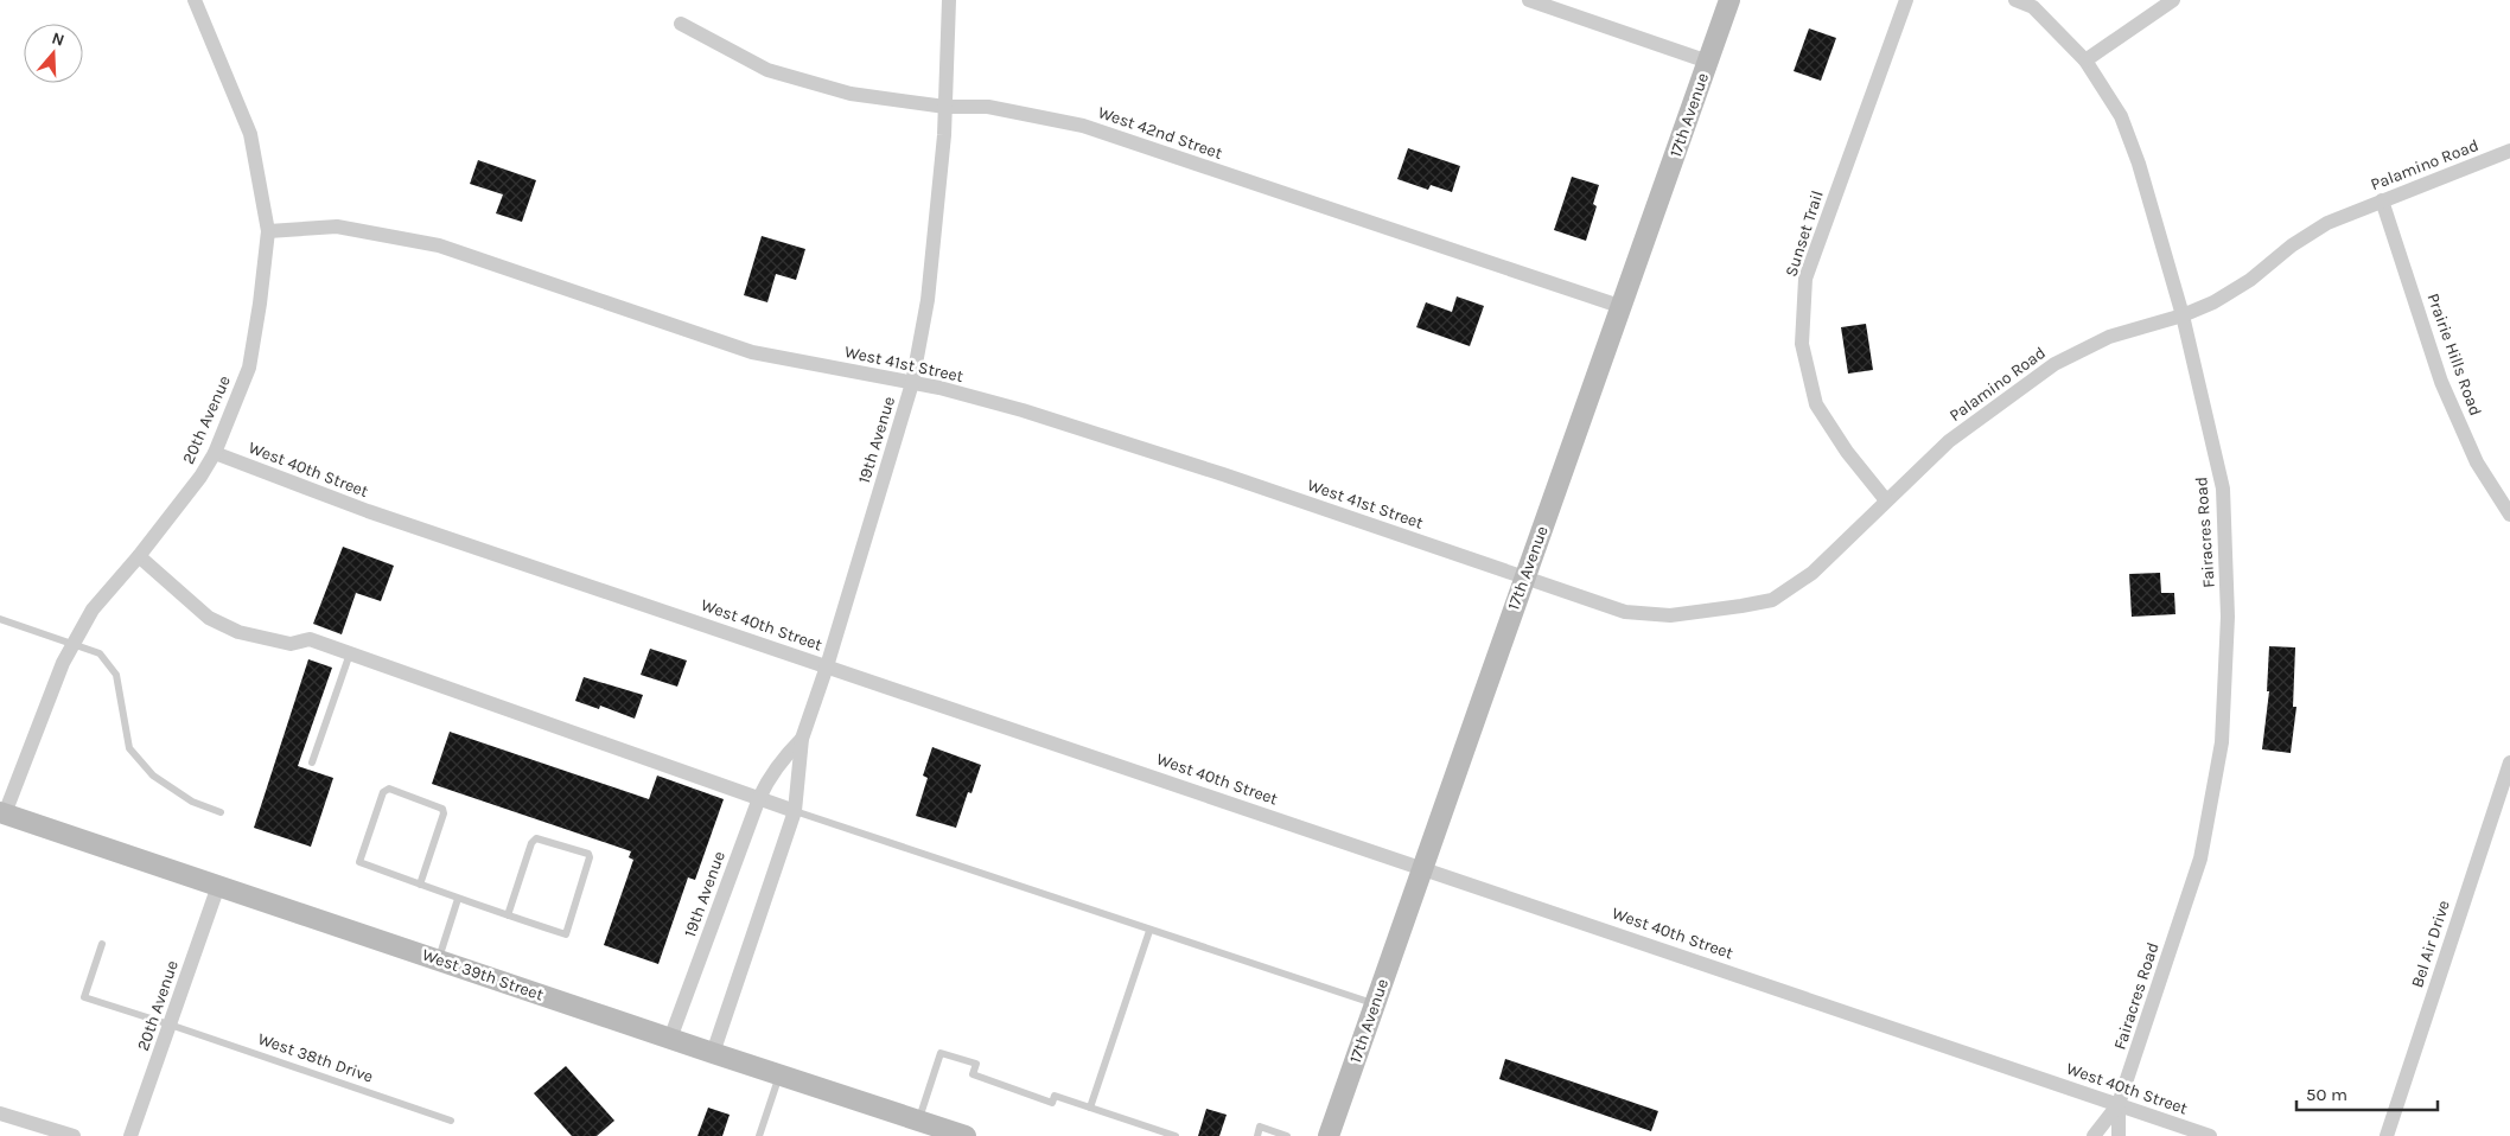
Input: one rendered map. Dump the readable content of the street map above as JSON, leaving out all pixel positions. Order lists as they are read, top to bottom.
{
  "streets": {
    "main road": ["17th Avenue", "West 39th Street"],
    "street": [
      "West 42nd Street",
      "Palamino Road",
      "Sunset Trail",
      "Prairie Hills Road",
      "West 41st Street",
      "20th Avenue",
      "19th Avenue",
      "West 40th Street",
      "Fairacres Road",
      "Bel Air Drive"
    ],
    "lane": ["West 38th Drive"]
  },
  "crossings": [
    ["17th Avenue", "West 42nd Street"],
    ["17th Avenue", "Palamino Road"],
    ["17th Avenue", "West 41st Street"],
    ["17th Avenue", "West 40th Street"],
    ["West 42nd Street", "19th Avenue"],
    ["Palamino Road", "Sunset Trail"],
    ["Palamino Road", "Prairie Hills Road"],
    ["Palamino Road", "West 41st Street"],
    ["Palamino Road", "Fairacres Road"],
    ["West 41st Street", "20th Avenue"],
    ["West 41st Street", "19th Avenue"],
    ["20th Avenue", "West 40th Street"],
    ["20th Avenue", "West 39th Street"],
    ["20th Avenue", "West 38th Drive"],
    ["19th Avenue", "West 40th Street"],
    ["19th Avenue", "West 39th Street"],
    ["West 40th Street", "Fairacres Road"]
  ],
  "scale_bar": "50 m",
  "north": "top"
}
